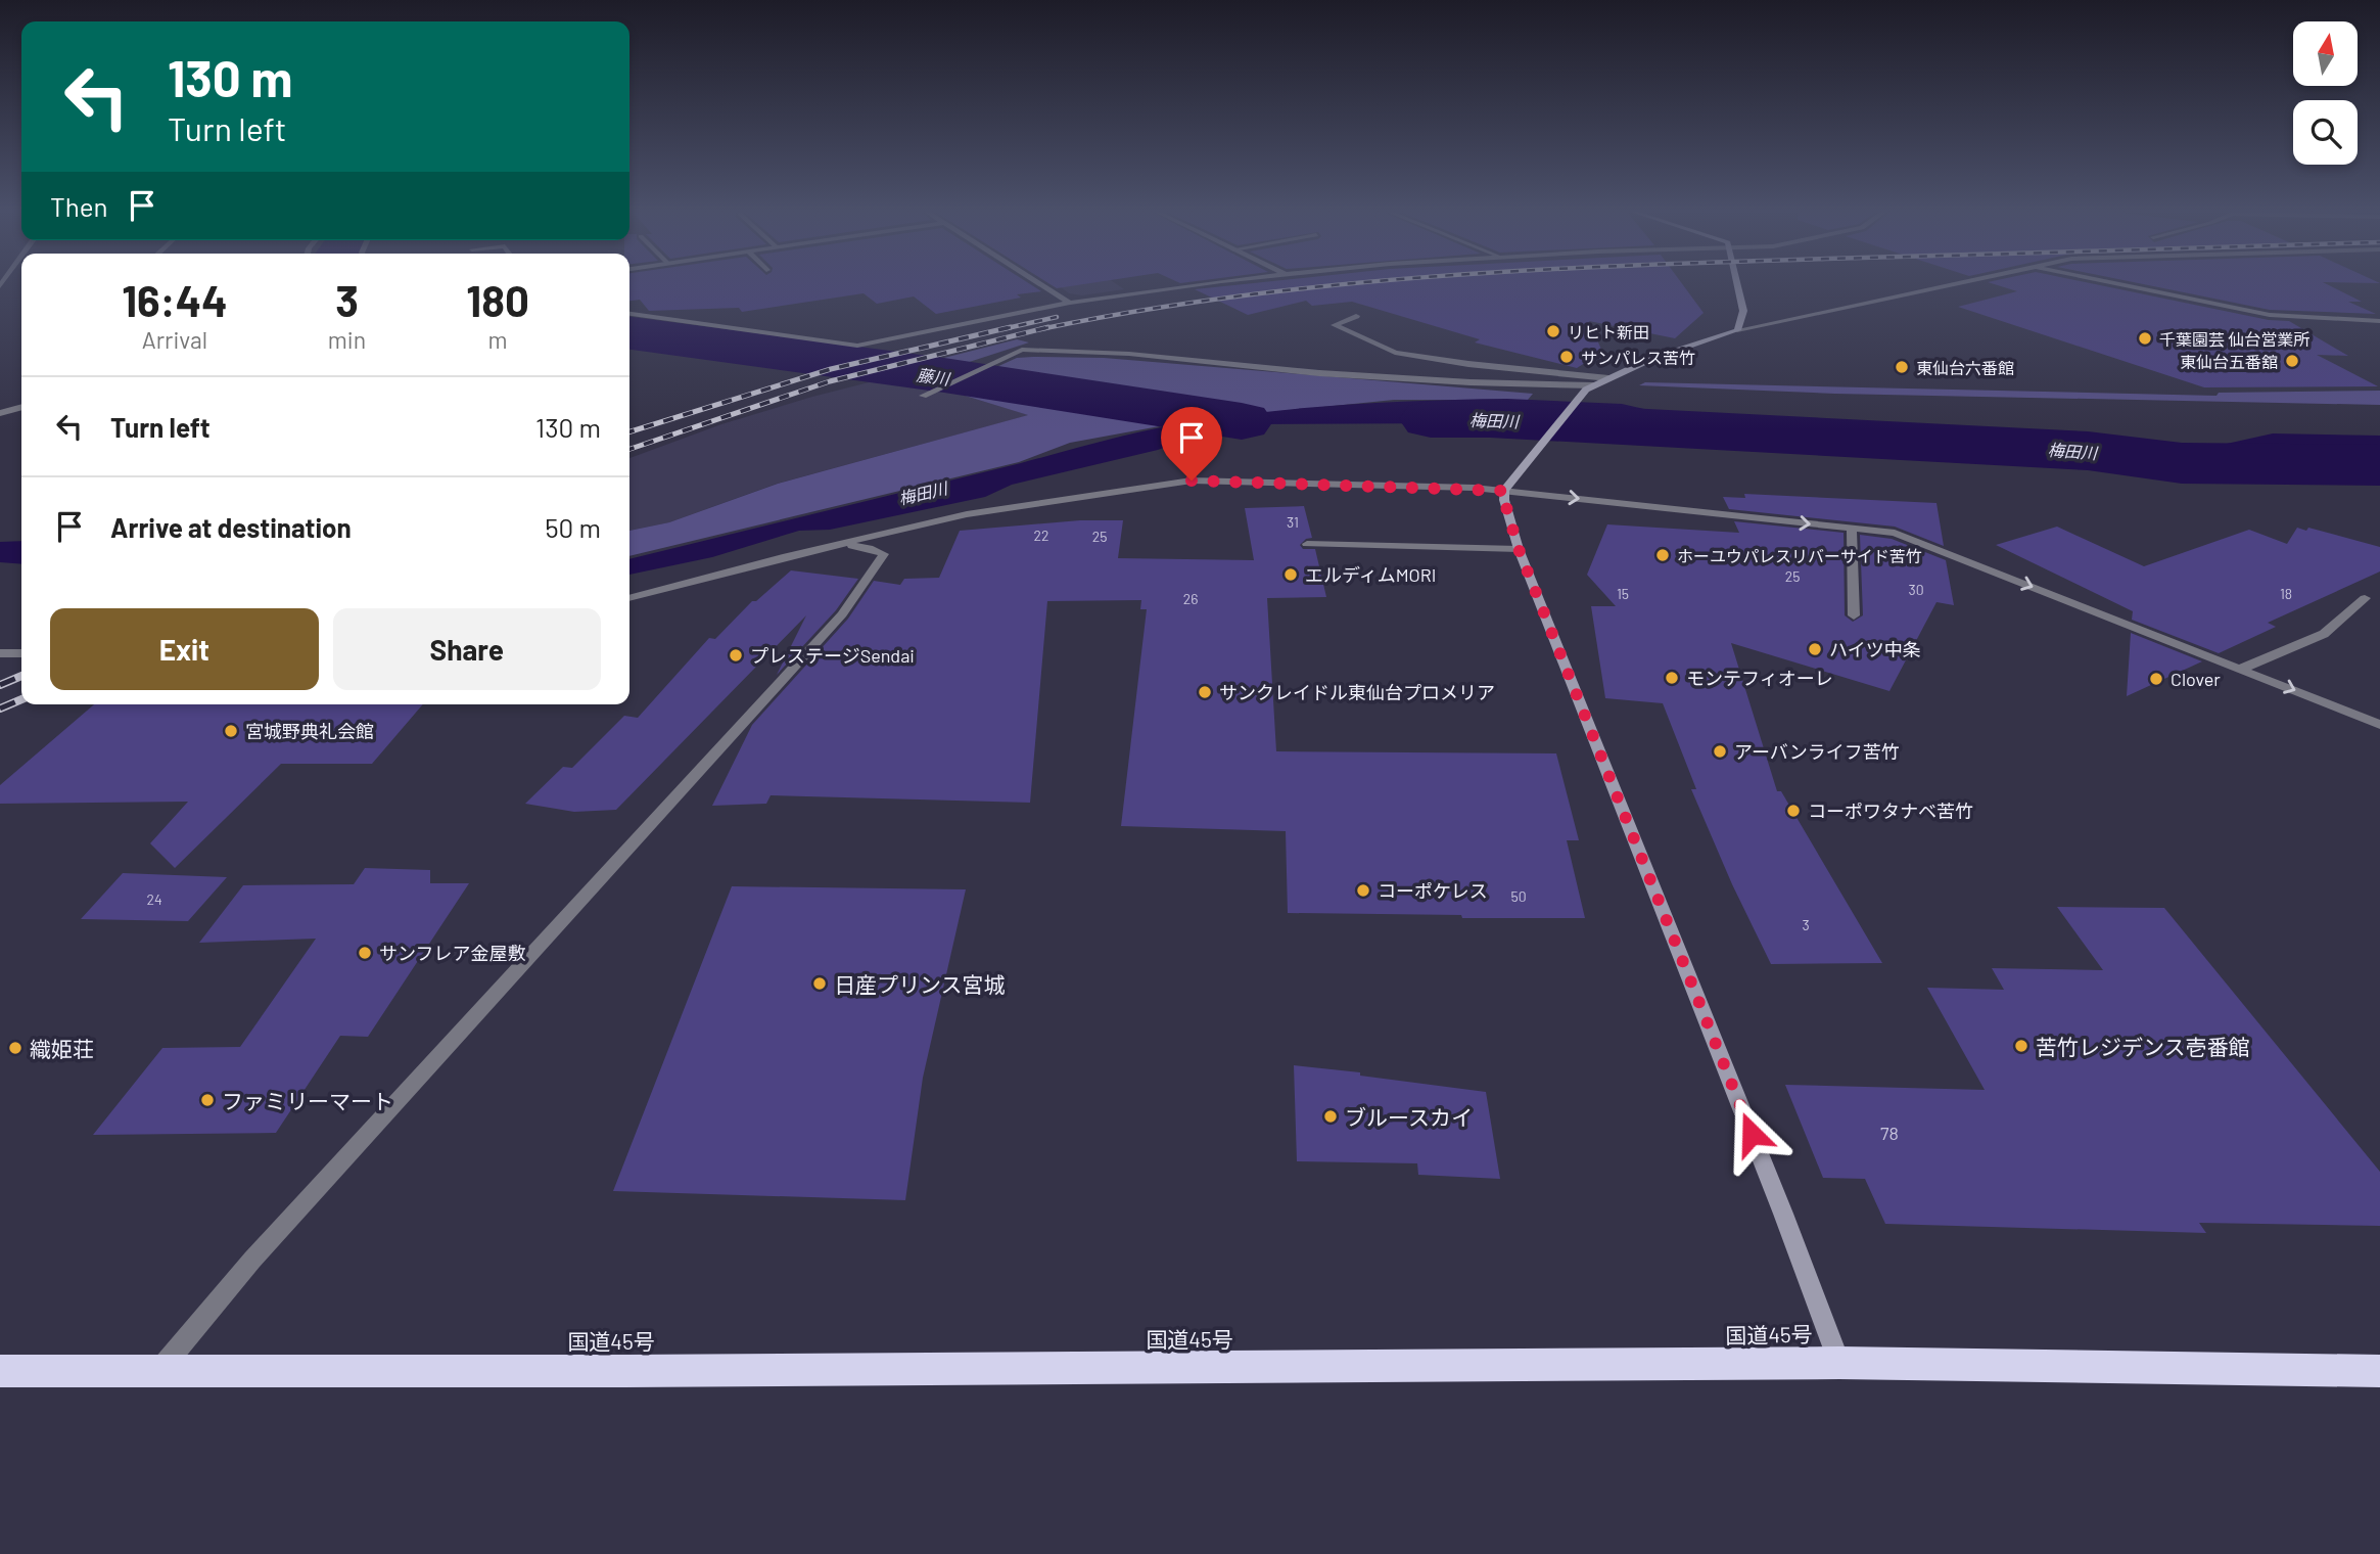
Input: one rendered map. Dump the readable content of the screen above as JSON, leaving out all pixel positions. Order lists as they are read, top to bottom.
{
  "streets": {
    "highway": ["国道45号"]
  },
  "water": ["藤川", "梅田川"],
  "places": [
    "リヒト新田",
    "千葉園芸 仙台営業所",
    "サンパレス苦竹",
    "東仙台五番舘",
    "東仙台六番館",
    "ホーユウパレスリバーサイド苦竹",
    "エルディムMORI",
    "ハイツ中条",
    "プレステージSendai",
    "モンテフィオーレ",
    "Clover",
    "サンクレイドル東仙台プロメリア",
    "宮城野典礼会館",
    "アーバンライフ苦竹",
    "コーポワタナベ苦竹",
    "コーポケレス",
    "サンフレア金屋敷",
    "日産プリンス宮城",
    "苦竹レジデンス壱番館",
    "織姫荘",
    "ファミリーマート",
    "ブルースカイ"
  ],
  "house_numbers": [
    "31",
    "22",
    "25",
    "25",
    "30",
    "15",
    "18",
    "26",
    "50",
    "24",
    "3",
    "78"
  ],
  "north": "top",
  "page": {
    "turn": ["130 m", "Turn left"],
    "then": "Then",
    "eta": [
      "16:44",
      "Arrival",
      "3",
      "min",
      "180",
      "m"
    ],
    "list": [
      {
        "name": "Turn left",
        "value": "130 m"
      },
      {
        "name": "Arrive at destination",
        "value": "50 m"
      }
    ],
    "buttons": ["Exit", "Share"]
  }
}
